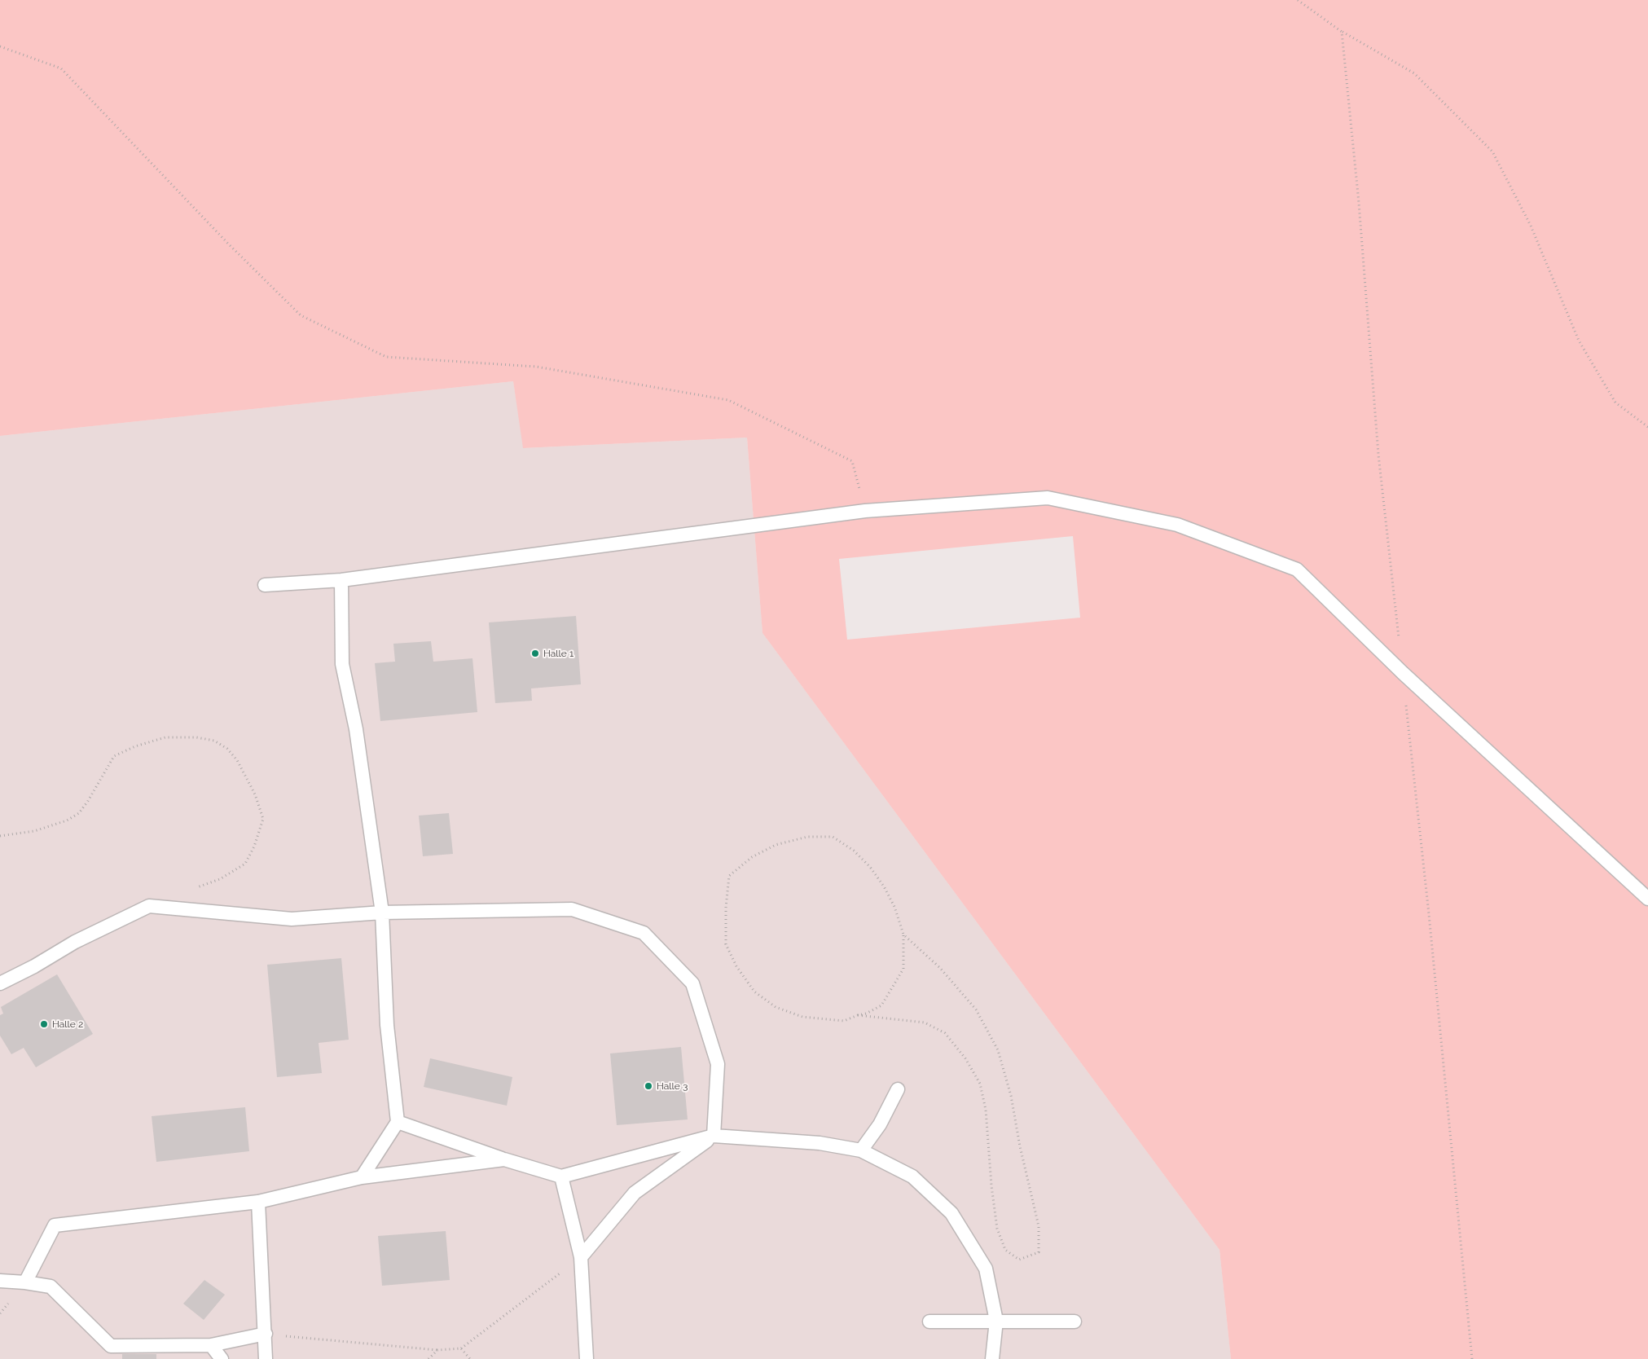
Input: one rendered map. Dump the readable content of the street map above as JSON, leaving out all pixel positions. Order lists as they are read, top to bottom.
{
  "places": ["Halle 1", "Halle 2", "Halle 3"]
}
